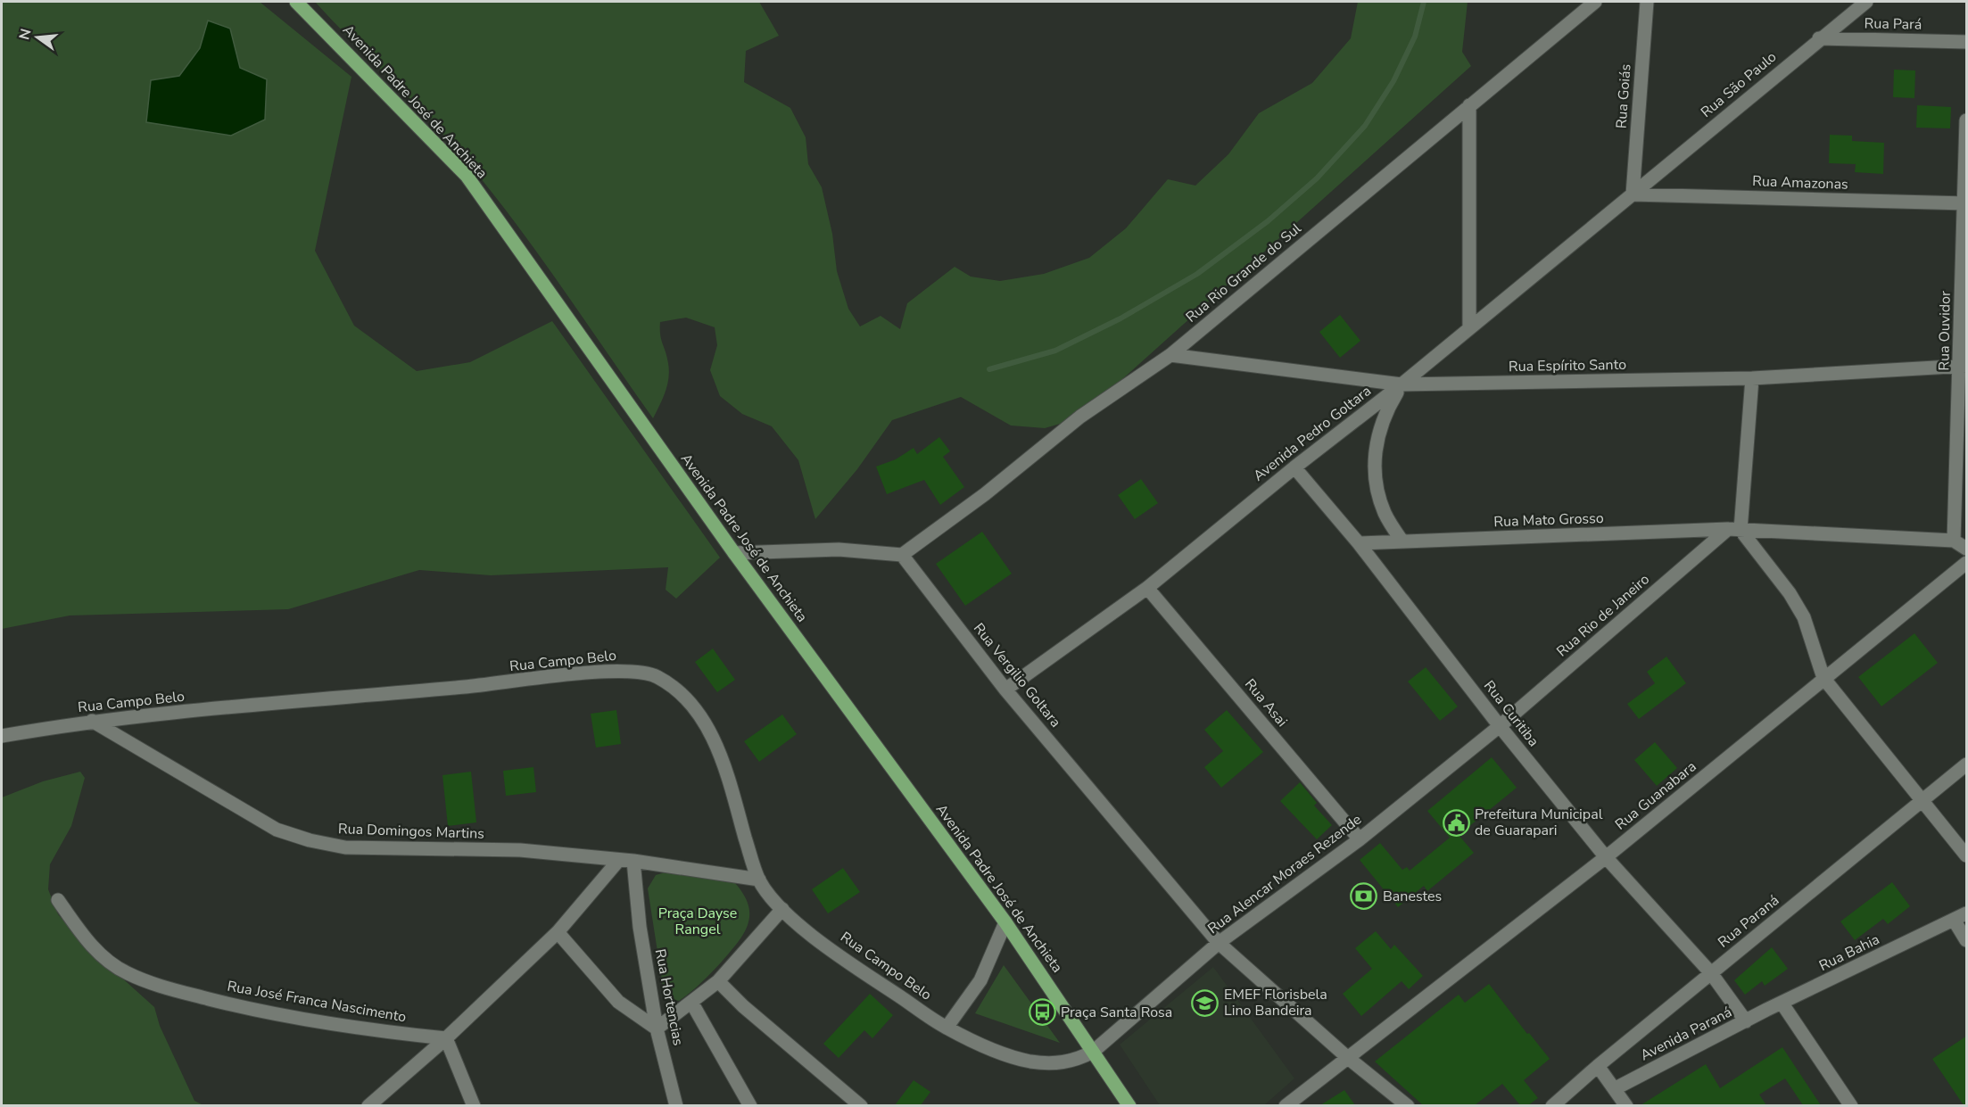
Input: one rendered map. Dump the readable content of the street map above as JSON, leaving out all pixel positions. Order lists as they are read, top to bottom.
{
  "streets": {
    "main road": ["Avenida Padre José de Anchieta"],
    "street": [
      "Rua Pará",
      "Rua São Paulo",
      "Rua Goiás",
      "Rua Amazonas",
      "Rua Rio Grande do Sul",
      "Rua Ouvidor",
      "Rua Espírito Santo",
      "Avenida Pedro Goltara",
      "Rua Mato Grosso",
      "Rua Rio de Janeiro",
      "Rua Campo Belo",
      "Rua Vergilio Goltara",
      "Rua Asai",
      "Rua Curitiba",
      "Rua Guanabara",
      "Rua Domingos Martins",
      "Rua Alencar Moraes Rezende",
      "Rua Paraná",
      "Rua Bahia",
      "Rua Hortencias",
      "Rua José Franca Nascimento",
      "Avenida Paraná"
    ]
  },
  "crossings": [
    ["Rua Pará", "Rua São Paulo"],
    ["Rua São Paulo", "Rua Goiás"],
    ["Rua São Paulo", "Rua Amazonas"],
    ["Rua São Paulo", "Avenida Pedro Goltara"],
    ["Rua Goiás", "Rua Amazonas"],
    ["Rua Goiás", "Avenida Pedro Goltara"],
    ["Avenida Padre José de Anchieta", "Rua Campo Belo"],
    ["Avenida Padre José de Anchieta", "Rua Alencar Moraes Rezende"],
    ["Rua Amazonas", "Rua Ouvidor"],
    ["Rua Amazonas", "Avenida Pedro Goltara"],
    ["Rua Rio Grande do Sul", "Rua Espírito Santo"],
    ["Rua Rio Grande do Sul", "Rua Vergilio Goltara"],
    ["Rua Ouvidor", "Rua Espírito Santo"],
    ["Rua Espírito Santo", "Avenida Pedro Goltara"],
    ["Avenida Pedro Goltara", "Rua Vergilio Goltara"],
    ["Avenida Pedro Goltara", "Rua Asai"],
    ["Avenida Pedro Goltara", "Rua Curitiba"],
    ["Rua Mato Grosso", "Rua Rio de Janeiro"],
    ["Rua Mato Grosso", "Rua Curitiba"],
    ["Rua Rio de Janeiro", "Rua Curitiba"],
    ["Rua Rio de Janeiro", "Rua Alencar Moraes Rezende"],
    ["Rua Campo Belo", "Rua Domingos Martins"],
    ["Rua Campo Belo", "Rua Alencar Moraes Rezende"],
    ["Rua Vergilio Goltara", "Rua Guanabara"],
    ["Rua Vergilio Goltara", "Rua Alencar Moraes Rezende"],
    ["Rua Asai", "Rua Alencar Moraes Rezende"],
    ["Rua Curitiba", "Rua Guanabara"],
    ["Rua Curitiba", "Rua Alencar Moraes Rezende"],
    ["Rua Curitiba", "Rua Paraná"],
    ["Rua Curitiba", "Avenida Paraná"],
    ["Rua Domingos Martins", "Rua Hortencias"],
    ["Rua Paraná", "Avenida Paraná"],
    ["Rua Bahia", "Avenida Paraná"]
  ],
  "parks": ["Praça Dayse Rangel"],
  "places": {
    "public building": ["Prefeitura Municipal de Guarapari"],
    "bank": ["Banestes"],
    "school or university": ["EMEF Florisbela Lino Bandeira"],
    "bus stop": ["Praça Santa Rosa"]
  },
  "north": "left"
}
